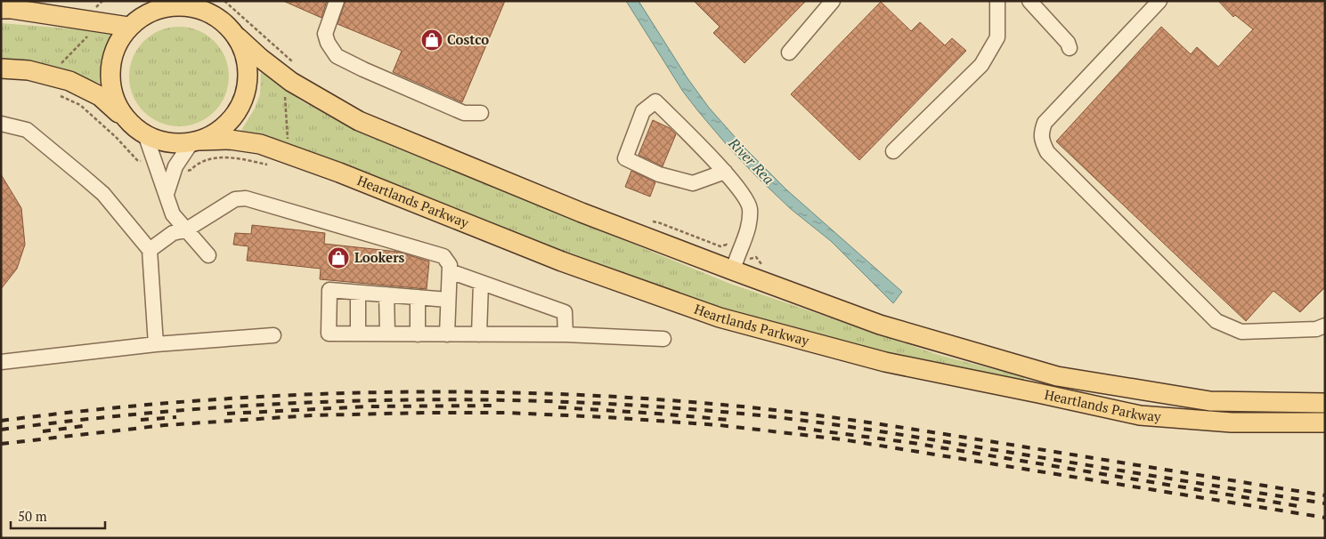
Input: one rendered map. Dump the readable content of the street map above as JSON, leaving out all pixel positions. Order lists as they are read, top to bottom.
{
  "streets": {
    "main road": ["Heartlands Parkway"]
  },
  "water": ["River Rea"],
  "places": {
    "shop": ["Costco", "Lookers"]
  },
  "scale_bar": "50 m"
}
